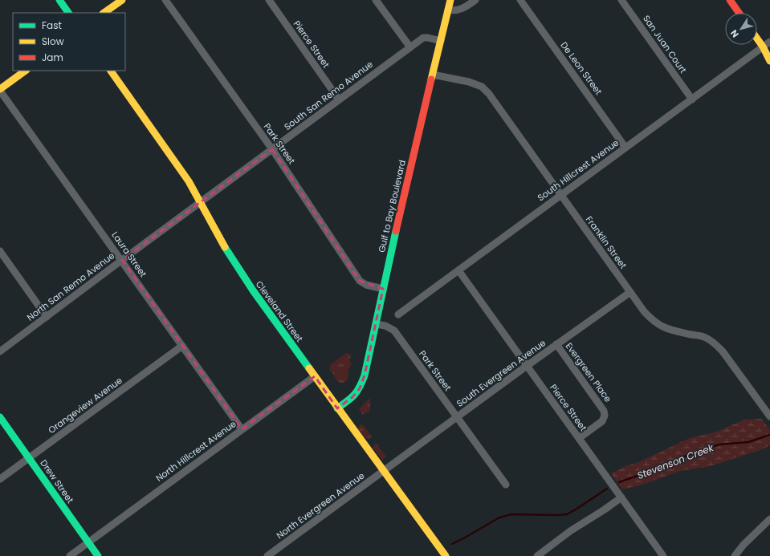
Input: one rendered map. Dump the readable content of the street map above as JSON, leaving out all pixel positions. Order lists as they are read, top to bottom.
{
  "streets": {
    "street": [
      "Pierce Street",
      "San Juan Court",
      "De Leon Street",
      "South San Remo Avenue",
      "Park Street",
      "South Hillcrest Avenue",
      "Gulf to Bay Boulevard",
      "Franklin Street",
      "Laura Street",
      "North San Remo Avenue",
      "Cleveland Street",
      "Evergreen Place",
      "South Evergreen Avenue",
      "Orangeview Avenue",
      "North Hillcrest Avenue",
      "Drew Street",
      "North Evergreen Avenue"
    ]
  },
  "crossings": [
    ["Pierce Street", "South San Remo Avenue"],
    ["Pierce Street", "South Hillcrest Avenue"],
    ["Pierce Street", "Evergreen Place"],
    ["Pierce Street", "South Evergreen Avenue"],
    ["San Juan Court", "South Hillcrest Avenue"],
    ["De Leon Street", "South Hillcrest Avenue"],
    ["South San Remo Avenue", "Park Street"],
    ["South San Remo Avenue", "Gulf to Bay Boulevard"],
    ["South San Remo Avenue", "North San Remo Avenue"],
    ["South San Remo Avenue", "Cleveland Street"],
    ["Park Street", "Gulf to Bay Boulevard"],
    ["Park Street", "South Evergreen Avenue"],
    ["South Hillcrest Avenue", "Franklin Street"],
    ["Gulf to Bay Boulevard", "Franklin Street"],
    ["Gulf to Bay Boulevard", "Cleveland Street"],
    ["Franklin Street", "South Evergreen Avenue"],
    ["Laura Street", "North San Remo Avenue"],
    ["Laura Street", "Orangeview Avenue"],
    ["Laura Street", "North Hillcrest Avenue"],
    ["North San Remo Avenue", "Cleveland Street"],
    ["Cleveland Street", "South Evergreen Avenue"],
    ["Cleveland Street", "North Hillcrest Avenue"],
    ["Cleveland Street", "North Evergreen Avenue"],
    ["Evergreen Place", "South Evergreen Avenue"],
    ["South Evergreen Avenue", "North Evergreen Avenue"],
    ["Orangeview Avenue", "Drew Street"],
    ["North Hillcrest Avenue", "Drew Street"]
  ],
  "water": ["Stevenson Creek"],
  "legend": ["Fast", "Slow", "Jam"],
  "north": "bottom left"
}
